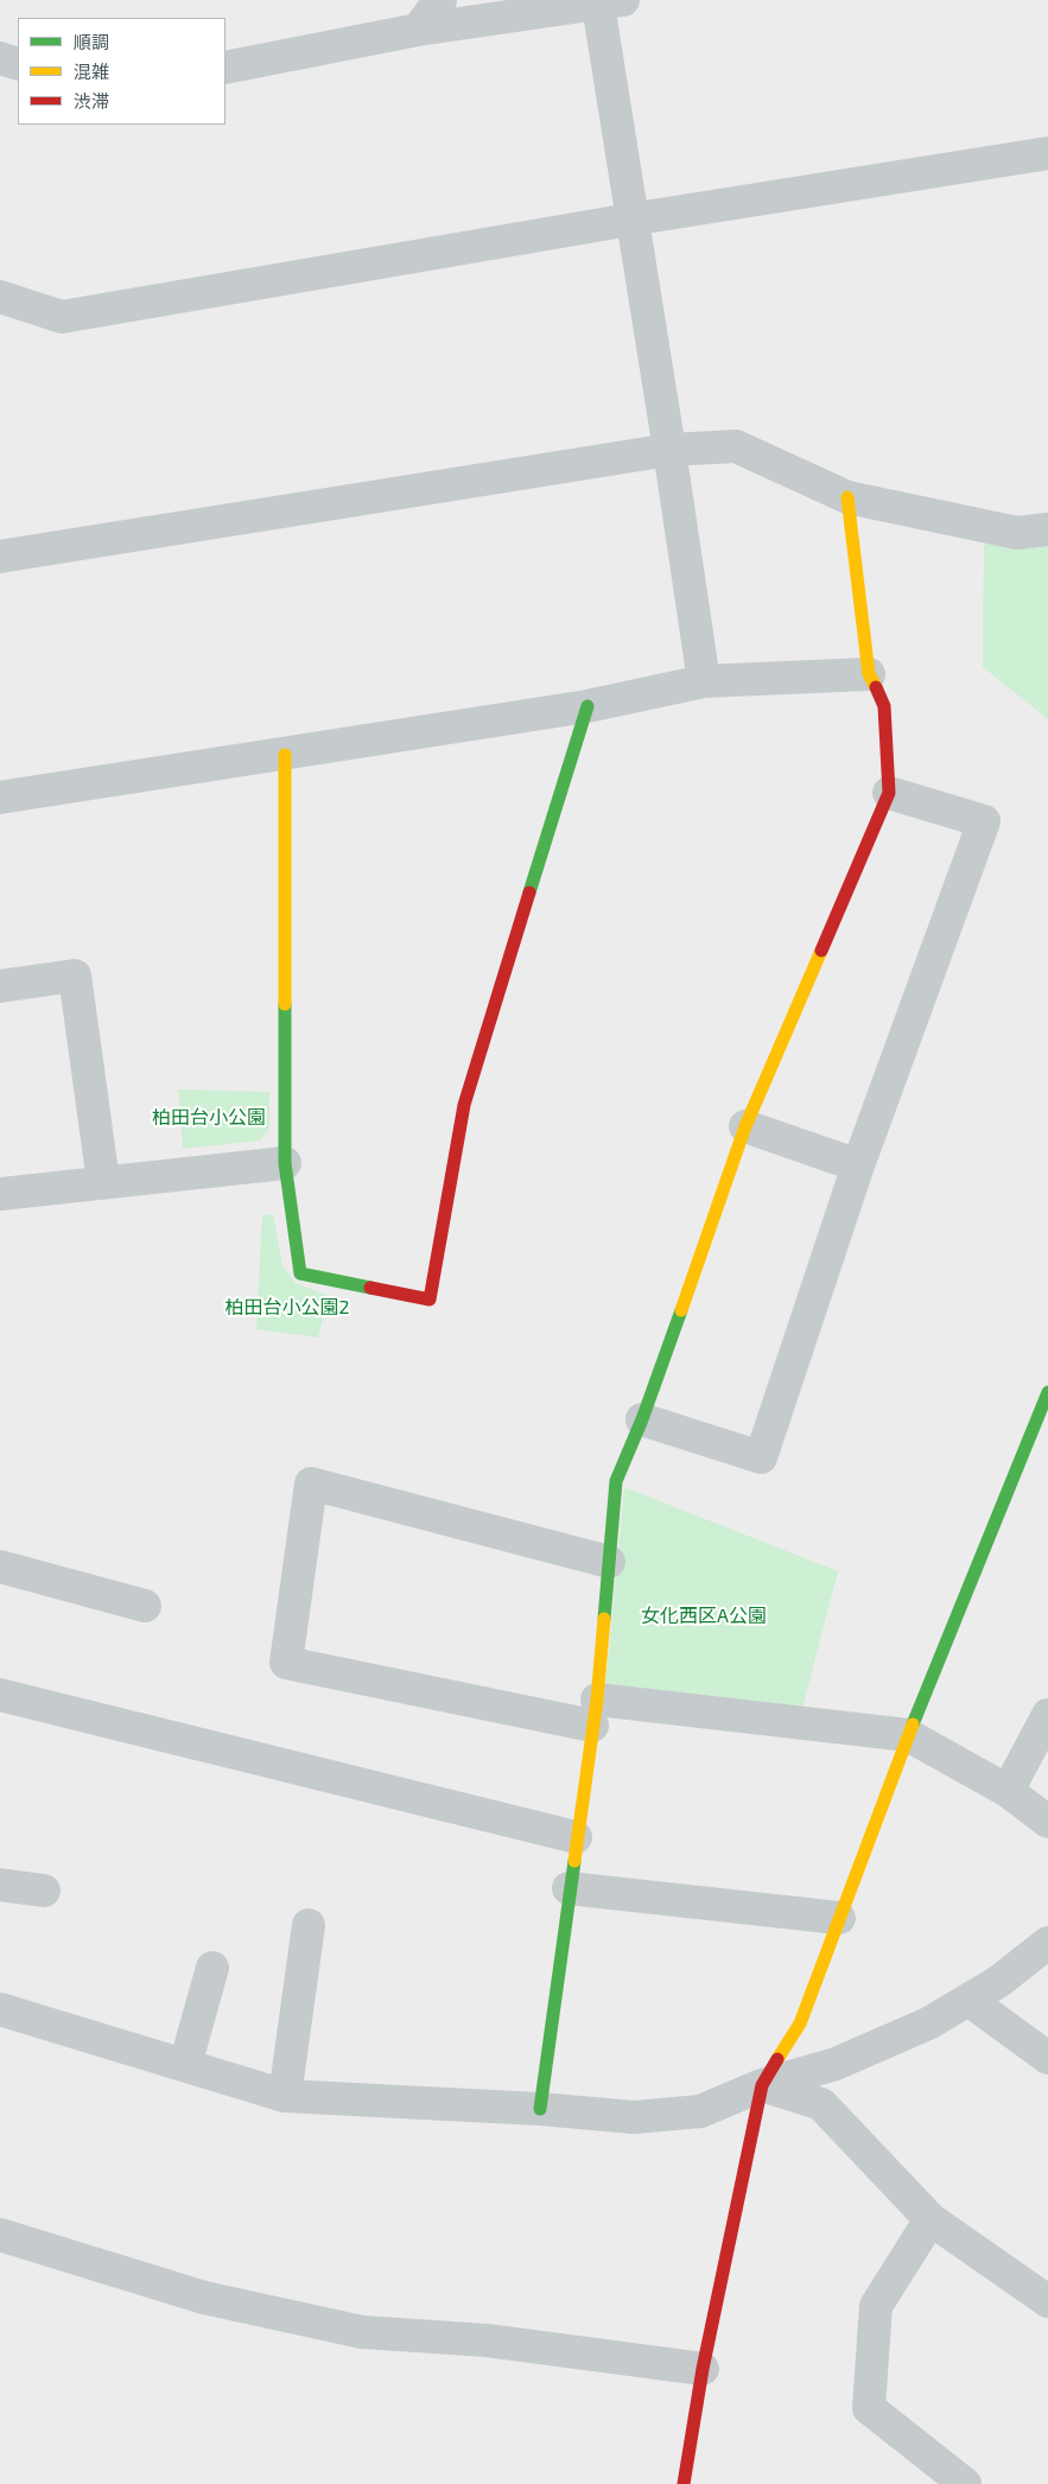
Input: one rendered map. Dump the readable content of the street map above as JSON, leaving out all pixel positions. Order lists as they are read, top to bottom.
{
  "parks": ["柏田台小公園", "柏田台小公園2", "女化西区A公園"],
  "legend": ["順調", "混雑", "渋滞"]
}
